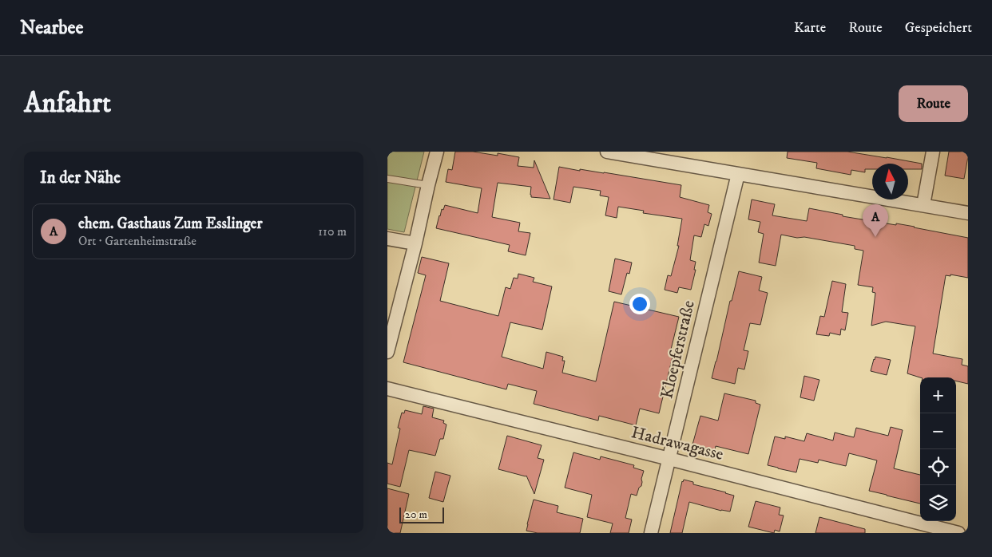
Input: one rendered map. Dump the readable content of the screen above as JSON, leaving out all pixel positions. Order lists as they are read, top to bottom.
{
  "streets": {
    "street": ["Kloepferstraße", "Hadrawagasse"]
  },
  "crossings": [
    ["Kloepferstraße", "Hadrawagasse"]
  ],
  "scale_bar": "20 m",
  "north": "top",
  "page": {
    "header": "Nearbee",
    "nav": ["Karte", "Route", "Gespeichert"],
    "buttons": "Route",
    "title": "Anfahrt",
    "heading": "In der Nähe",
    "list": [
      {
        "mark": "A",
        "name": "ehem. Gasthaus Zum Esslinger",
        "note": "Ort · Gartenheimstraße",
        "value": "110 m"
      }
    ],
    "pins": "A",
    "map_buttons": ["+", "−"],
    "scale": "20 m"
  }
}
